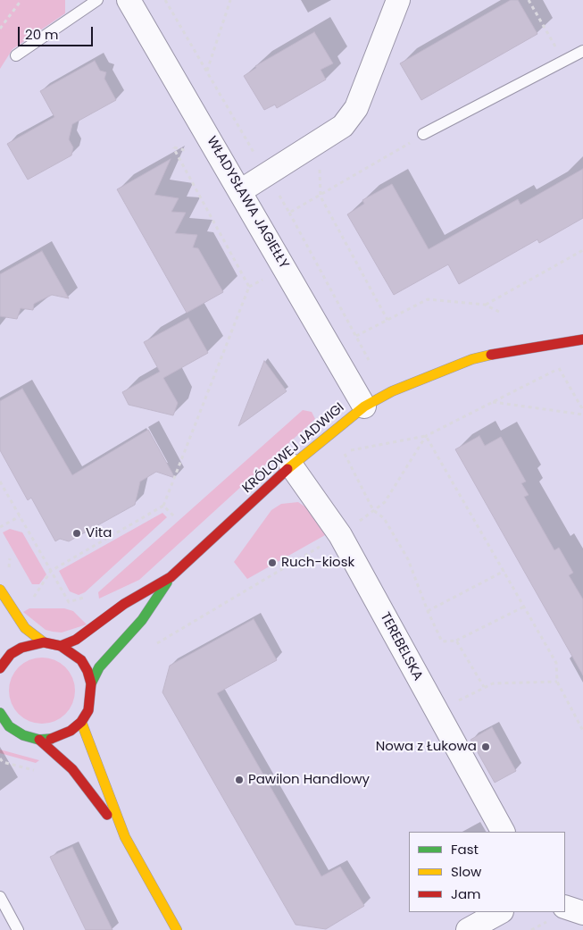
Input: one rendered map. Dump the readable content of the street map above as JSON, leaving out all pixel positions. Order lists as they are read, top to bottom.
{
  "streets": {
    "street": ["WŁADYSŁAWA JAGIEŁŁY", "KRÓLOWEJ JADWIGI", "TEREBELSKA"]
  },
  "crossings": [
    ["WŁADYSŁAWA JAGIEŁŁY", "KRÓLOWEJ JADWIGI"],
    ["KRÓLOWEJ JADWIGI", "TEREBELSKA"]
  ],
  "places": [
    "Vita",
    "Ruch-kiosk",
    "Nowa z Łukowa",
    "Pawilon Handlowy"
  ],
  "legend": ["Fast", "Slow", "Jam"],
  "scale_bar": "20 m"
}
